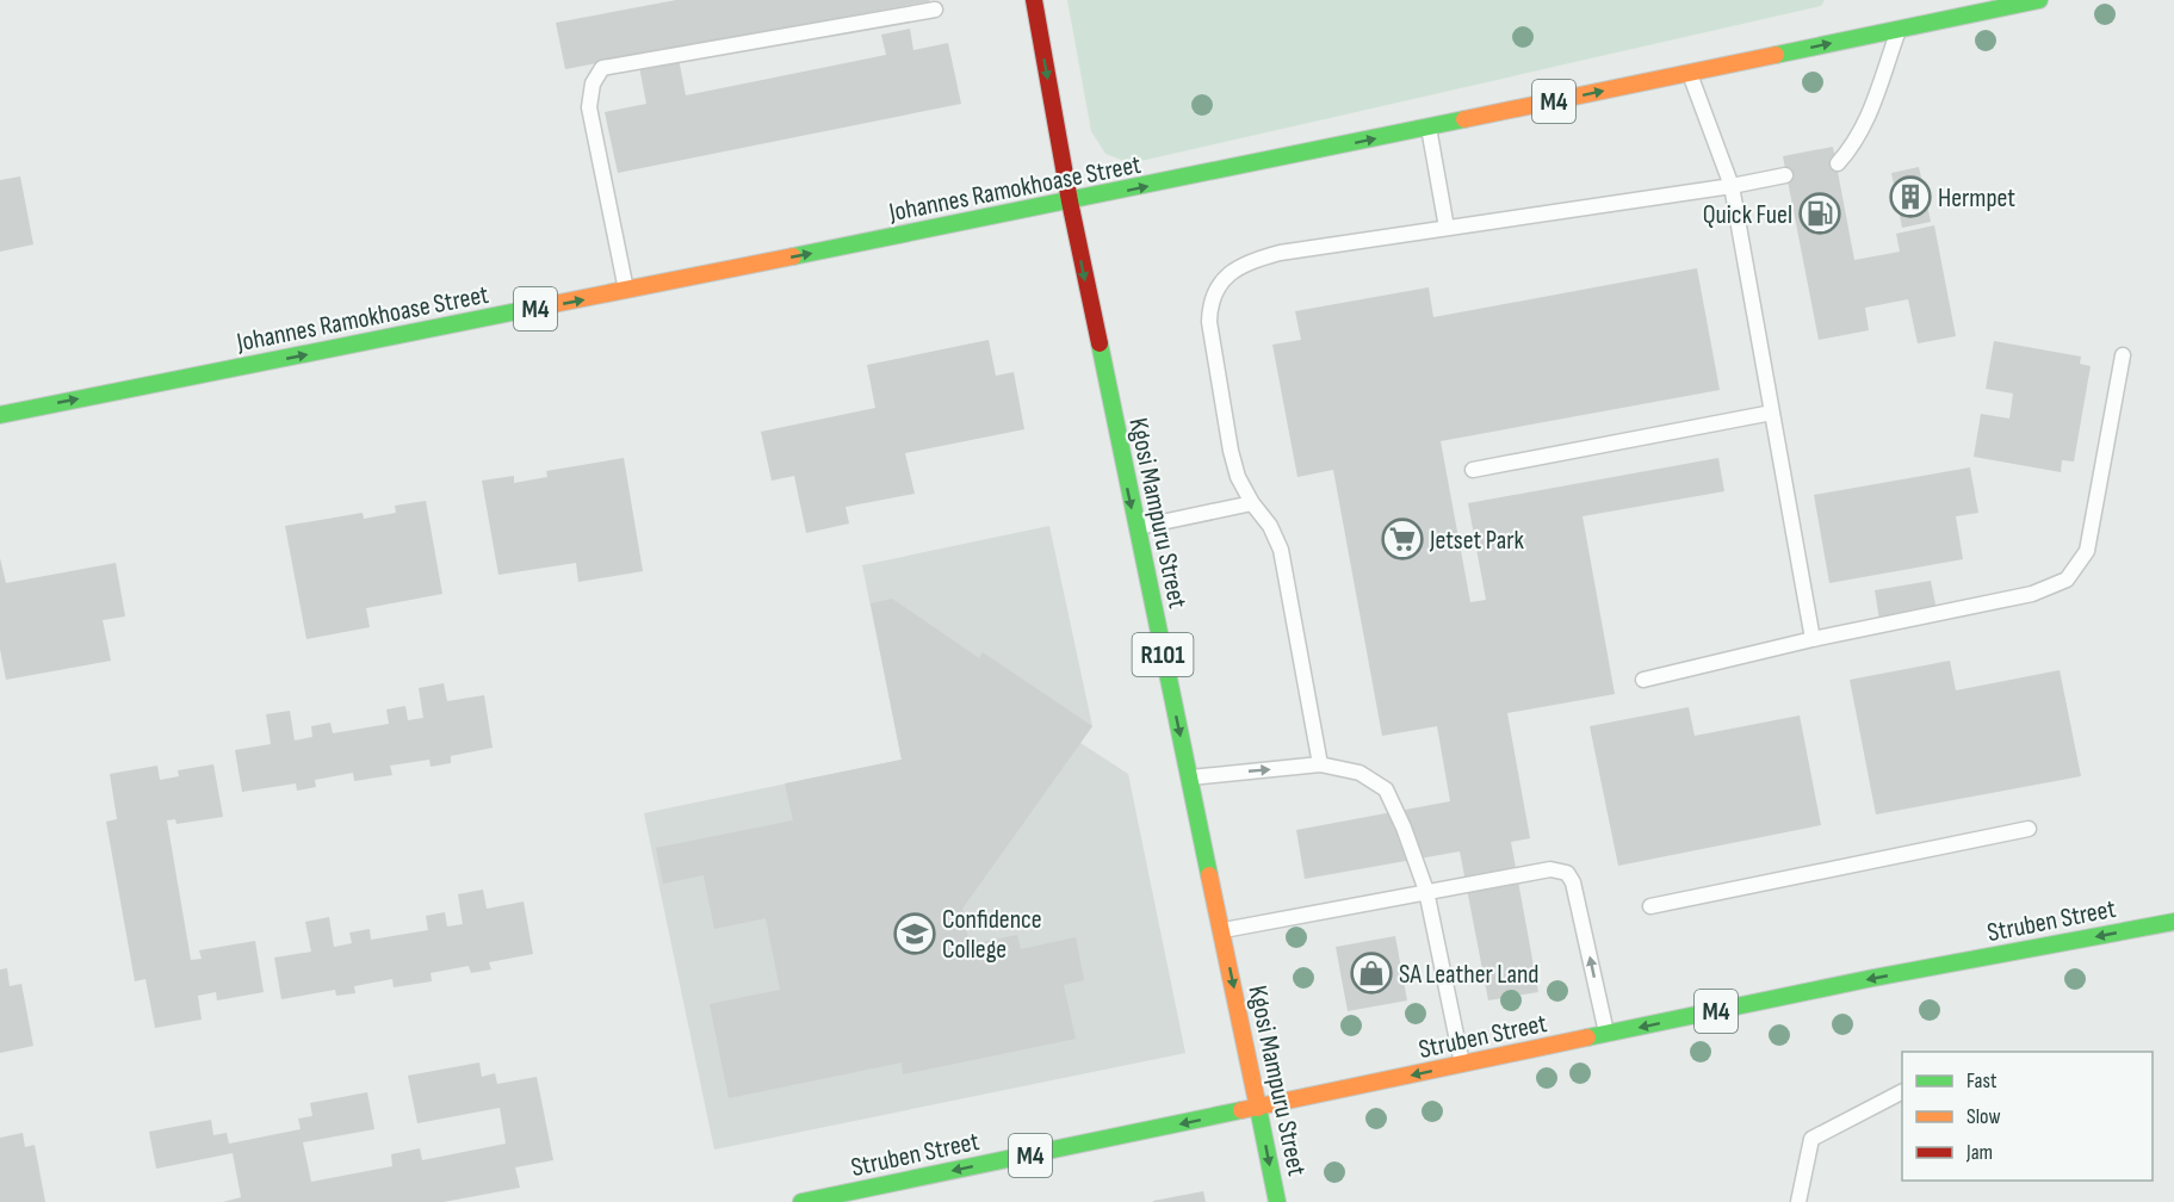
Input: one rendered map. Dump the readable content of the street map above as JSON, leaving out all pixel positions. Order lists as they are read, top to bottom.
{
  "streets": {
    "main road": [
      "M4",
      "Johannes Ramokhoase Street",
      "Kgosi Mampuru Street",
      "R101",
      "Struben Street"
    ]
  },
  "crossings": [
    ["Johannes Ramokhoase Street", "Kgosi Mampuru Street"],
    ["Kgosi Mampuru Street", "Struben Street"]
  ],
  "one_way": ["Johannes Ramokhoase Street", "Kgosi Mampuru Street", "Struben Street"],
  "places": {
    "building": ["Hermpet"],
    "fuel station": ["Quick Fuel"],
    "supermarket": ["Jetset Park"],
    "school or university": ["Confidence College"],
    "shop": ["SA Leather Land"]
  },
  "legend": ["Fast", "Slow", "Jam"]
}
